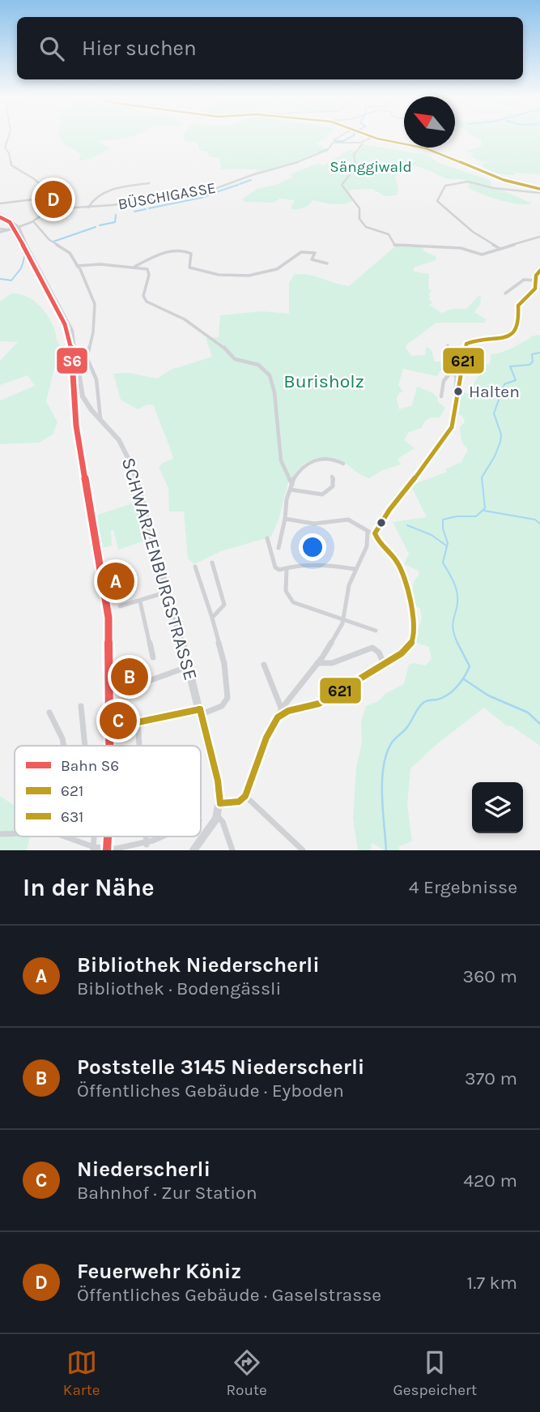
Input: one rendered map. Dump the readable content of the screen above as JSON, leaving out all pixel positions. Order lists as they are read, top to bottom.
{
  "streets": {
    "main road": ["SCHWARZENBURGSTRASSE"],
    "street": ["BÜSCHIGASSE"]
  },
  "parks": ["Sänggiwald", "Burisholz"],
  "places": ["Halten"],
  "lines": ["transit line 631", "rail line S6", "transit line 621"],
  "legend": ["Bahn S6", "621", "631"],
  "north": "top left",
  "page": {
    "search": "Hier suchen",
    "pins": [
      "D",
      "A",
      "B",
      "C"
    ],
    "heading": ["In der Nähe", "4 Ergebnisse"],
    "list": [
      {
        "mark": "A",
        "name": "Bibliothek Niederscherli",
        "note": "Bibliothek · Bodengässli",
        "value": "360 m"
      },
      {
        "mark": "B",
        "name": "Poststelle 3145 Niederscherli",
        "note": "Öffentliches Gebäude · Eyboden",
        "value": "370 m"
      },
      {
        "mark": "C",
        "name": "Niederscherli",
        "note": "Bahnhof · Zur Station",
        "value": "420 m"
      },
      {
        "mark": "D",
        "name": "Feuerwehr Köniz",
        "note": "Öffentliches Gebäude · Gaselstrasse",
        "value": "1.7 km"
      }
    ],
    "nav": ["Karte", "Route", "Gespeichert"]
  }
}
